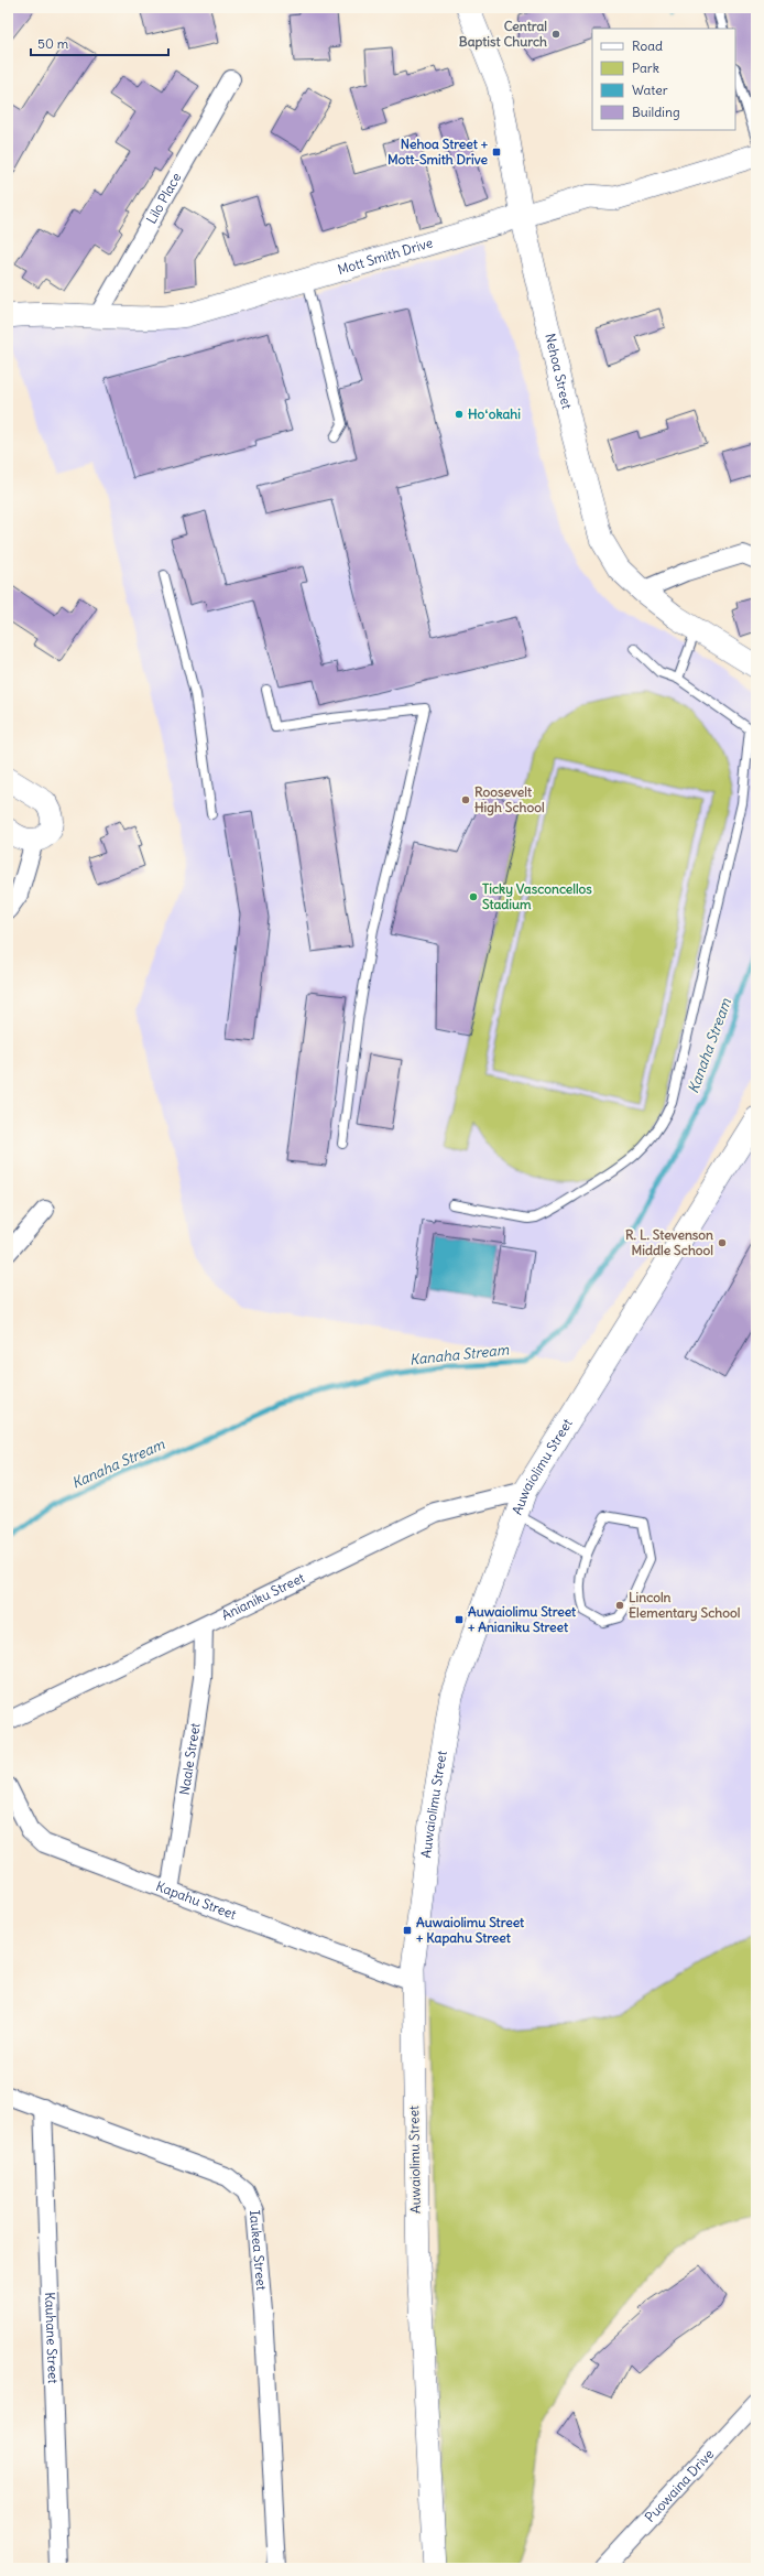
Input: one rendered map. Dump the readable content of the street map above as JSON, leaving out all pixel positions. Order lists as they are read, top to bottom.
{
  "streets": {
    "street": [
      "Lilo Place",
      "Mott Smith Drive",
      "Nehoa Street",
      "Auwaiolimu Street",
      "Anianiku Street",
      "Naale Street",
      "Kapahu Street",
      "Iaukea Street",
      "Kauhane Street",
      "Puowaina Drive"
    ]
  },
  "crossings": [
    ["Lilo Place", "Mott Smith Drive"],
    ["Mott Smith Drive", "Nehoa Street"],
    ["Auwaiolimu Street", "Anianiku Street"],
    ["Auwaiolimu Street", "Kapahu Street"],
    ["Anianiku Street", "Naale Street"],
    ["Naale Street", "Kapahu Street"],
    ["Iaukea Street", "Kauhane Street"]
  ],
  "water": ["Kanaha Stream"],
  "places": {
    "other": [
      "Central Baptist Church",
      "Hoʻokahi",
      "Roosevelt High School",
      "Ticky Vasconcellos Stadium",
      "R. L. Stevenson Middle School",
      "Lincoln Elementary School"
    ],
    "transit": ["Nehoa Street + Mott-Smith Drive", "Auwaiolimu Street + Anianiku Street", "Auwaiolimu Street + Kapahu Street"]
  },
  "legend": [
    "Road",
    "Park",
    "Water",
    "Building"
  ],
  "scale_bar": "50 m"
}
